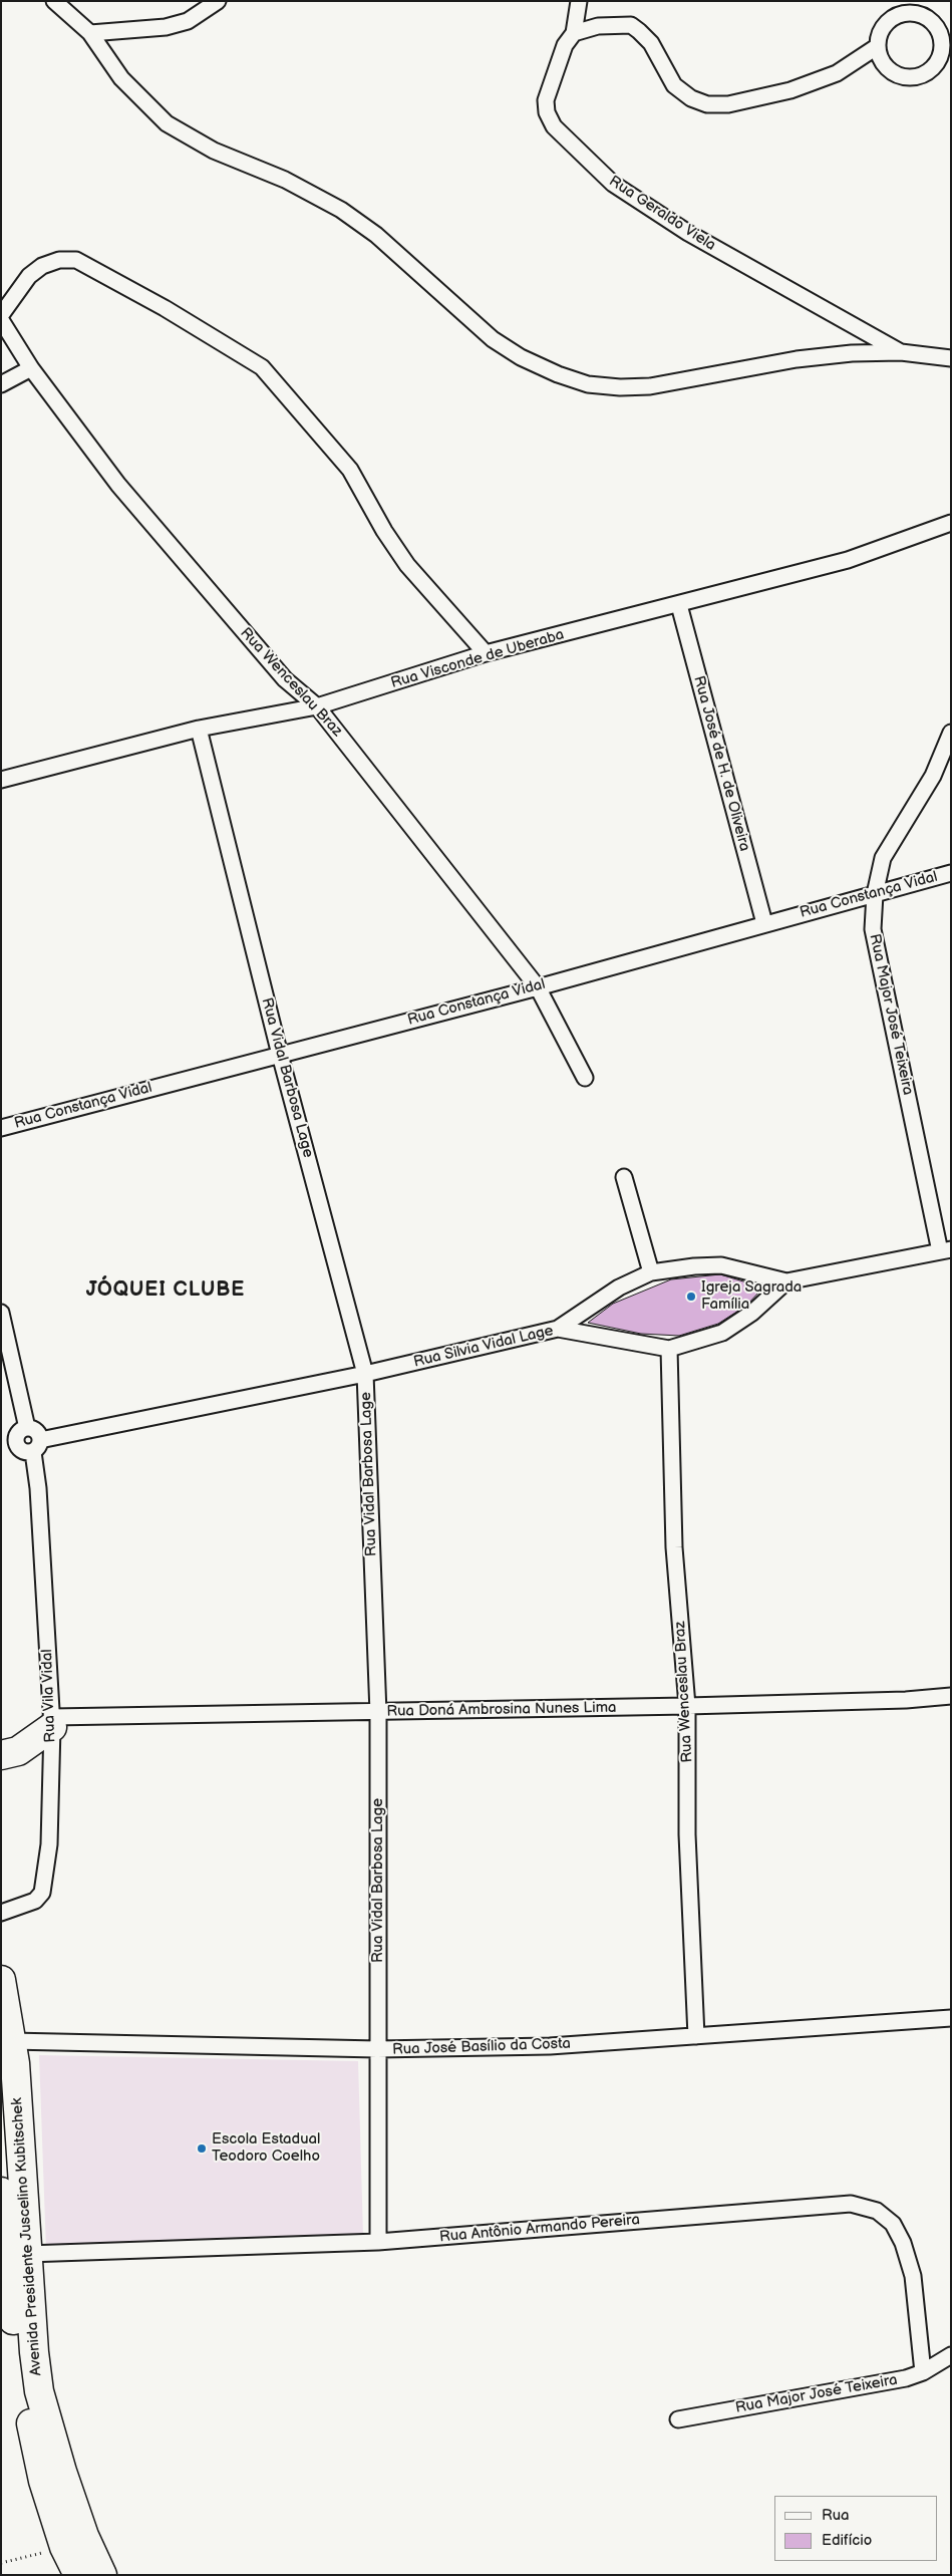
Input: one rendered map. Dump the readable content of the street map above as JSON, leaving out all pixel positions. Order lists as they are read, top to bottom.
{
  "streets": {
    "highway": ["Avenida Presidente Juscelino Kubitschek"],
    "street": [
      "Rua Geraldo Viela",
      "Rua Visconde de Uberaba",
      "Rua Wenceslau Braz",
      "Rua José de H. de Oliveira",
      "Rua Constança Vidal",
      "Rua Major José Teixeira",
      "Rua Vidal Barbosa Lage",
      "Rua Silvia Vidal Lage",
      "Rua Vila Vidal",
      "Rua Doná Ambrosina Nunes Lima",
      "Rua José Basílio da Costa",
      "Rua Antônio Armando Pereira"
    ]
  },
  "crossings": [
    ["Rua Visconde de Uberaba", "Rua Wenceslau Braz"],
    ["Rua Visconde de Uberaba", "Rua José de H. de Oliveira"],
    ["Rua Visconde de Uberaba", "Rua Vidal Barbosa Lage"],
    ["Rua Wenceslau Braz", "Rua Constança Vidal"],
    ["Rua Wenceslau Braz", "Rua Silvia Vidal Lage"],
    ["Rua Wenceslau Braz", "Rua Doná Ambrosina Nunes Lima"],
    ["Rua Wenceslau Braz", "Rua José Basílio da Costa"],
    ["Rua José de H. de Oliveira", "Rua Constança Vidal"],
    ["Rua Constança Vidal", "Rua Major José Teixeira"],
    ["Rua Constança Vidal", "Rua Vidal Barbosa Lage"],
    ["Rua Major José Teixeira", "Rua Antônio Armando Pereira"],
    ["Rua Vidal Barbosa Lage", "Rua Silvia Vidal Lage"],
    ["Rua Vidal Barbosa Lage", "Rua Doná Ambrosina Nunes Lima"],
    ["Rua Vidal Barbosa Lage", "Rua José Basílio da Costa"],
    ["Rua Vidal Barbosa Lage", "Rua Antônio Armando Pereira"],
    ["Rua Silvia Vidal Lage", "Rua Vila Vidal"],
    ["Rua Vila Vidal", "Rua Doná Ambrosina Nunes Lima"],
    ["Rua José Basílio da Costa", "Avenida Presidente Juscelino Kubitschek"],
    ["Rua Antônio Armando Pereira", "Avenida Presidente Juscelino Kubitschek"]
  ],
  "districts": ["JÓQUEI CLUBE"],
  "places": ["Igreja Sagrada Família", "Escola Estadual Teodoro Coelho"],
  "legend": ["Rua", "Edifício"]
}
